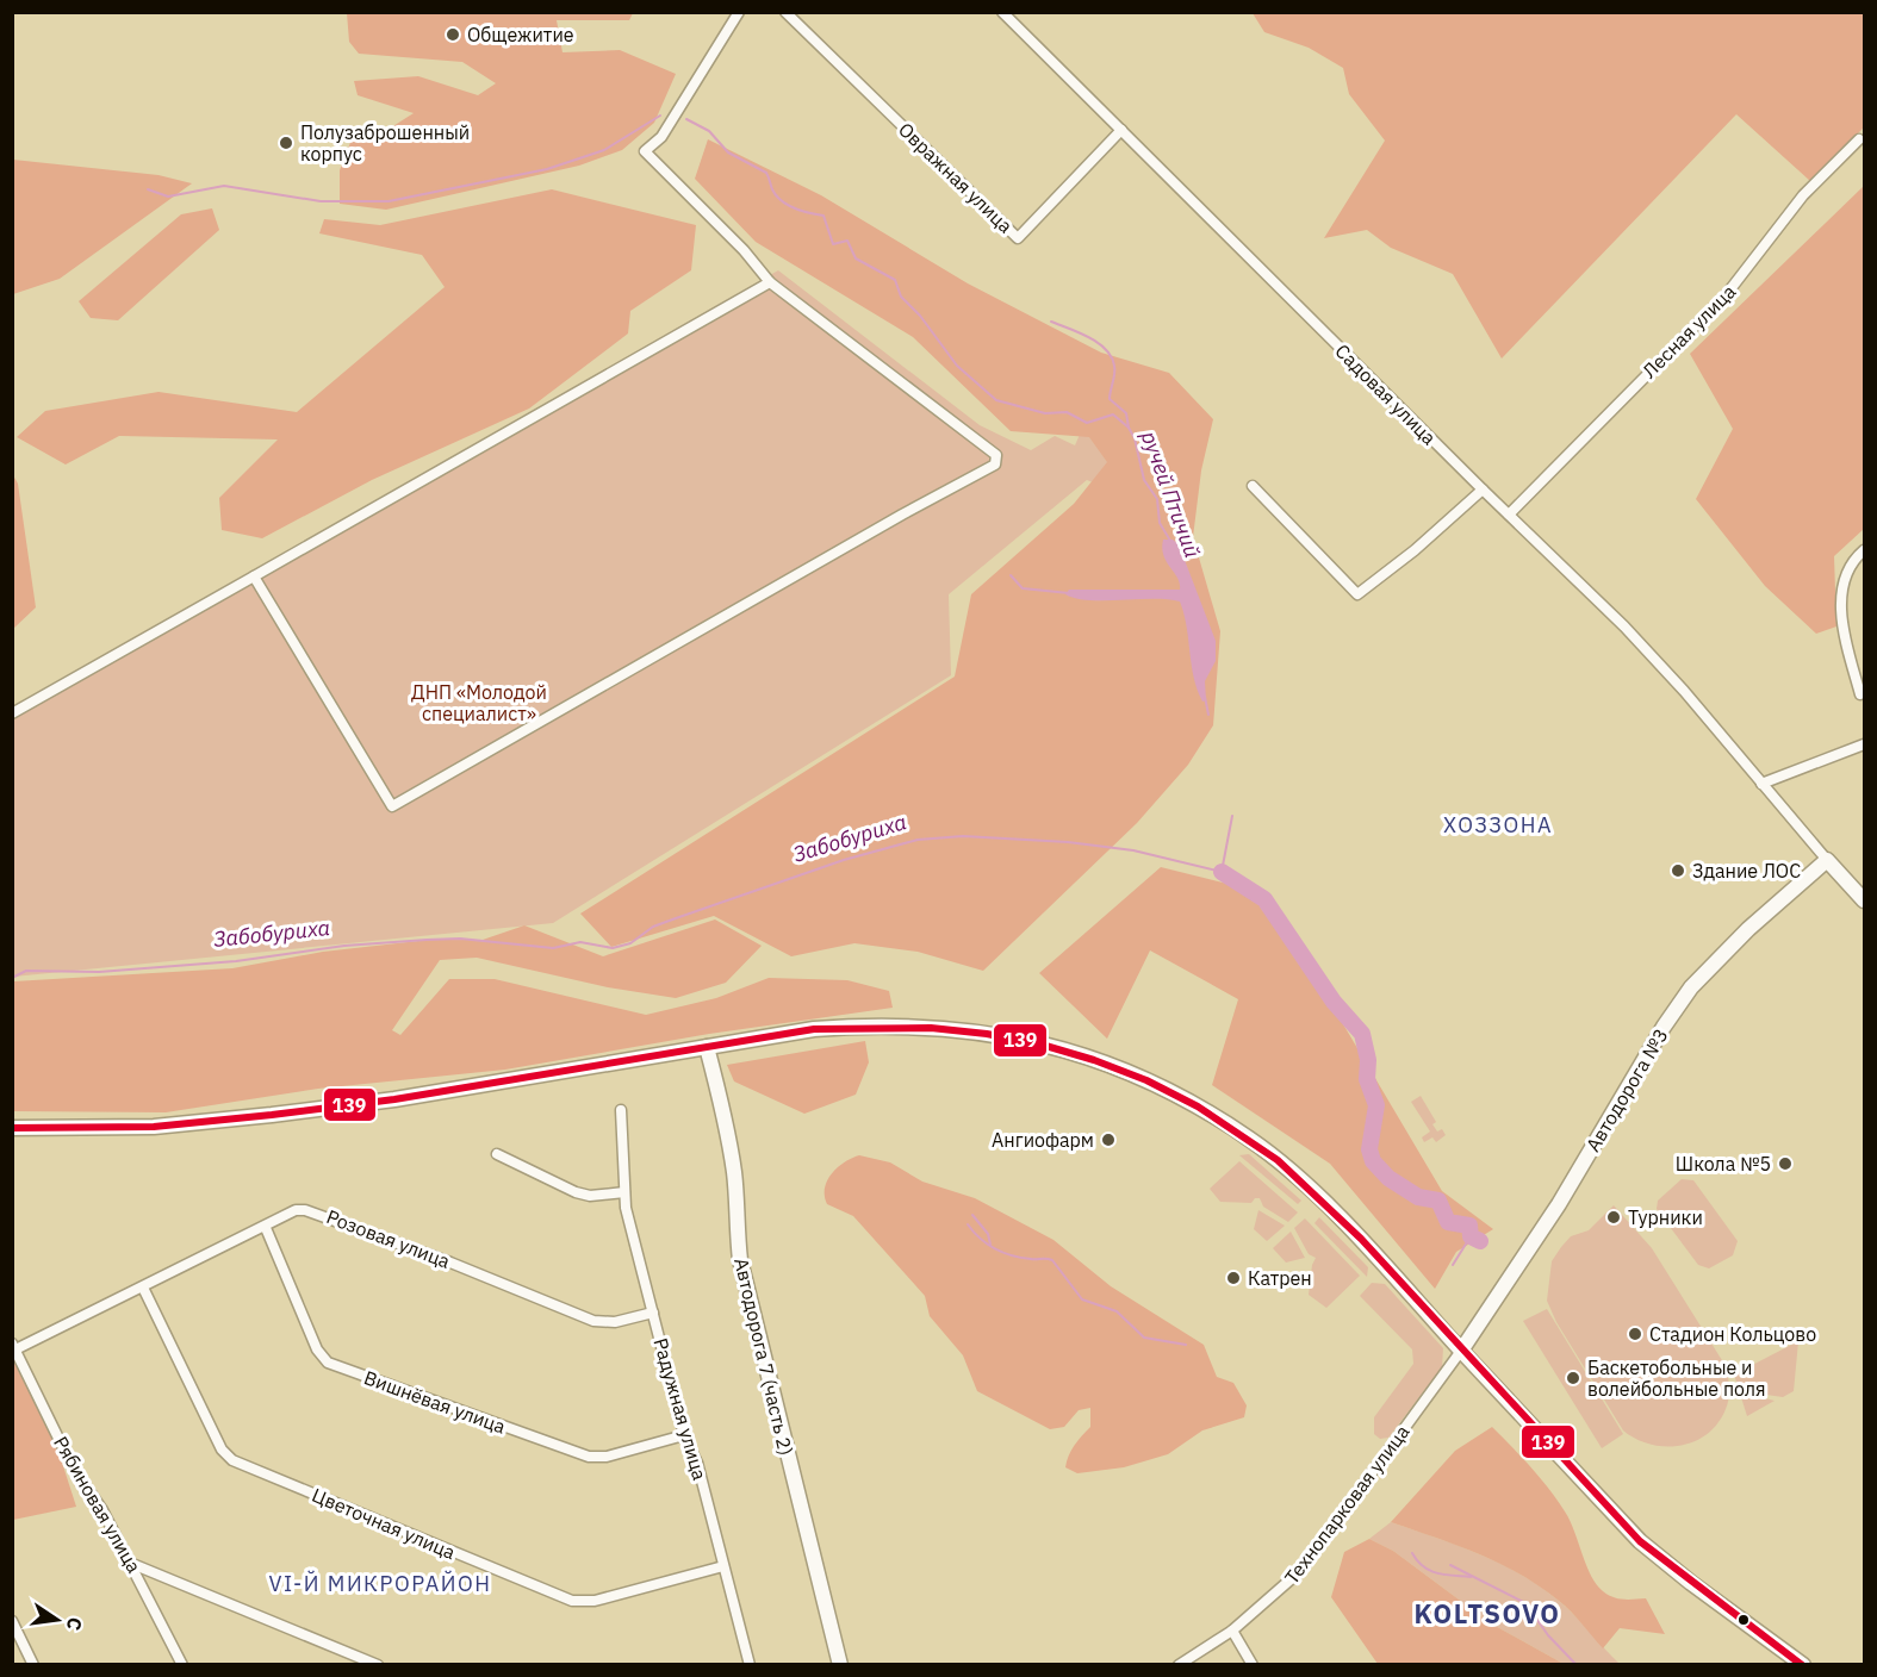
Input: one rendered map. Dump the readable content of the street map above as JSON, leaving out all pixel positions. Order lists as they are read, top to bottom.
{
  "streets": {
    "main road": ["Автодорога №3", "Автодорога 7 (часть 2)"],
    "street": [
      "Овражная улица",
      "Лесная улица",
      "Садовая улица",
      "Розовая улица",
      "Вишнёвая улица",
      "Радужная улица",
      "Рябиновая улица",
      "Технопарковая улица",
      "Цветочная улица"
    ]
  },
  "crossings": [
    ["Овражная улица", "Садовая улица"],
    ["Лесная улица", "Садовая улица"],
    ["Садовая улица", "Автодорога №3"],
    ["Автодорога №3", "Технопарковая улица"],
    ["Розовая улица", "Вишнёвая улица"],
    ["Розовая улица", "Радужная улица"],
    ["Розовая улица", "Рябиновая улица"],
    ["Розовая улица", "Цветочная улица"],
    ["Вишнёвая улица", "Радужная улица"],
    ["Радужная улица", "Цветочная улица"]
  ],
  "districts": ["ХОЗЗОНА", "VI-Й МИКРОРАЙОН", "KOLTSOVO"],
  "water": ["ручей Птичий", "Забобуриха"],
  "parks": ["ДНП «Молодой специалист»"],
  "places": [
    "Общежитие",
    "Полузаброшенный корпус",
    "Здание ЛОС",
    "Ангиофарм",
    "Школа №5",
    "Турники",
    "Катрен",
    "Стадион Кольцово",
    "Баскетобольные и волейбольные поля"
  ],
  "lines": ["transit line 139"],
  "north": "right"
}
